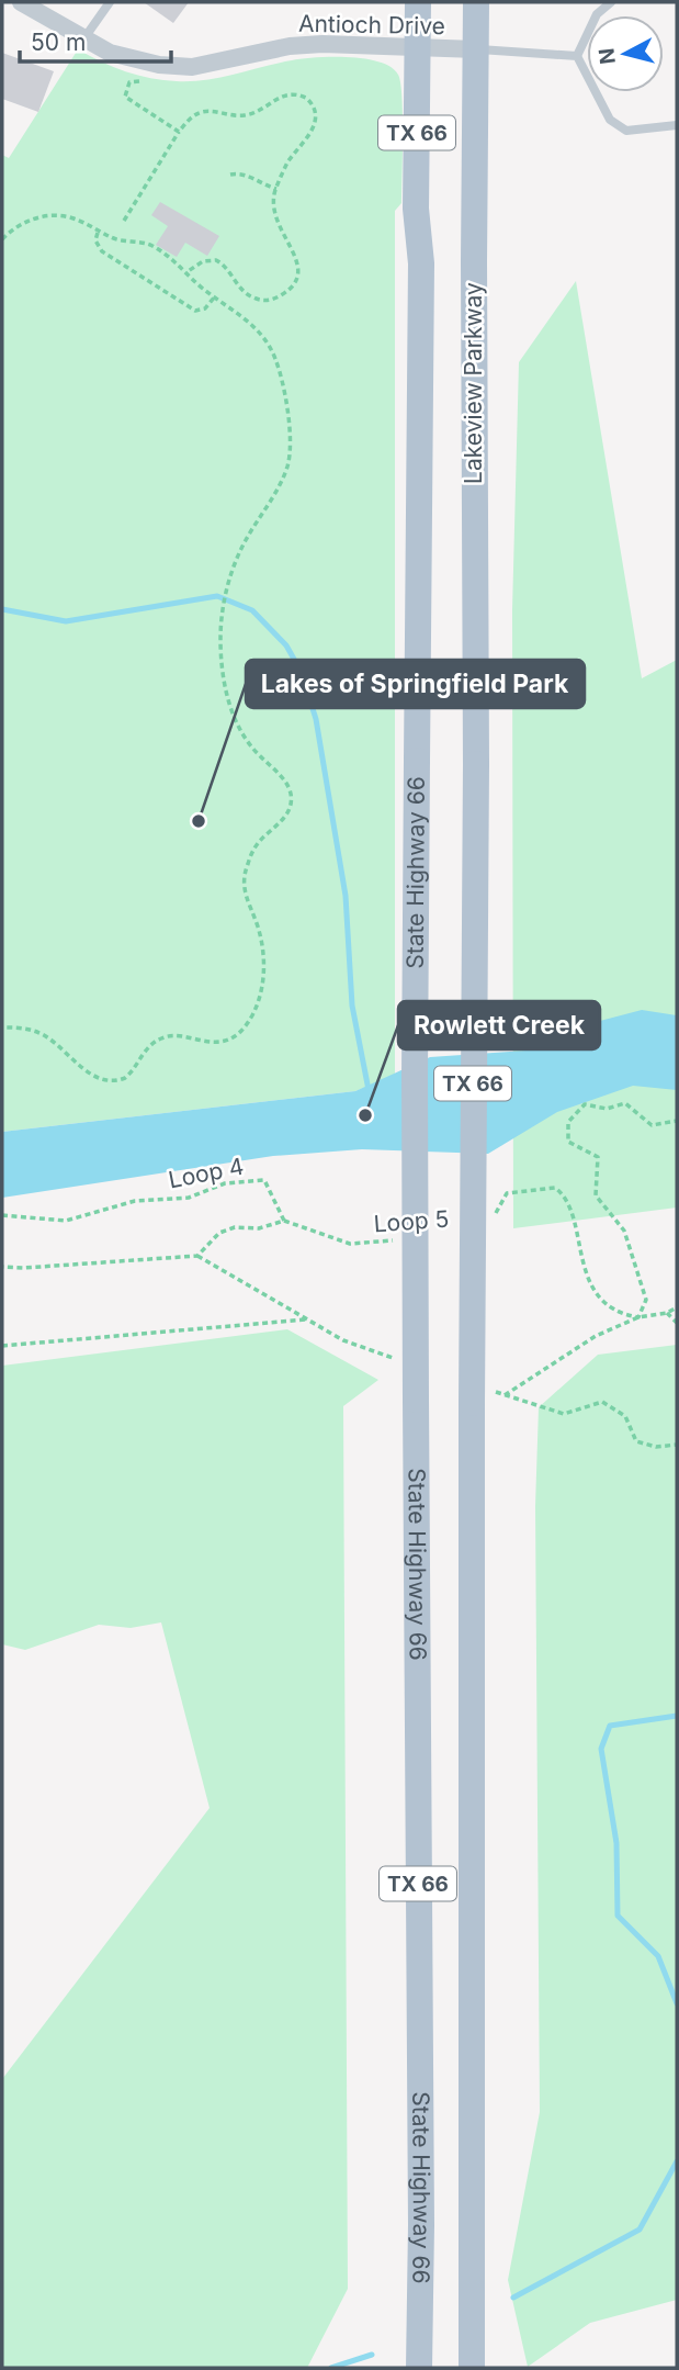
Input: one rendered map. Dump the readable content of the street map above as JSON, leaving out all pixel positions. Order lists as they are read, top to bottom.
{
  "streets": {
    "main road": ["TX 66", "Lakeview Parkway", "State Highway 66"],
    "street": ["Antioch Drive"],
    "path": ["Loop 4", "Loop 5"]
  },
  "crossings": [
    ["Antioch Drive", "TX 66"],
    ["Antioch Drive", "Lakeview Parkway"],
    ["Antioch Drive", "State Highway 66"],
    ["TX 66", "State Highway 66"],
    ["Loop 4", "Loop 5"]
  ],
  "places": ["Lakes of Springfield Park", "Rowlett Creek"],
  "scale_bar": "50 m",
  "north": "left"
}
